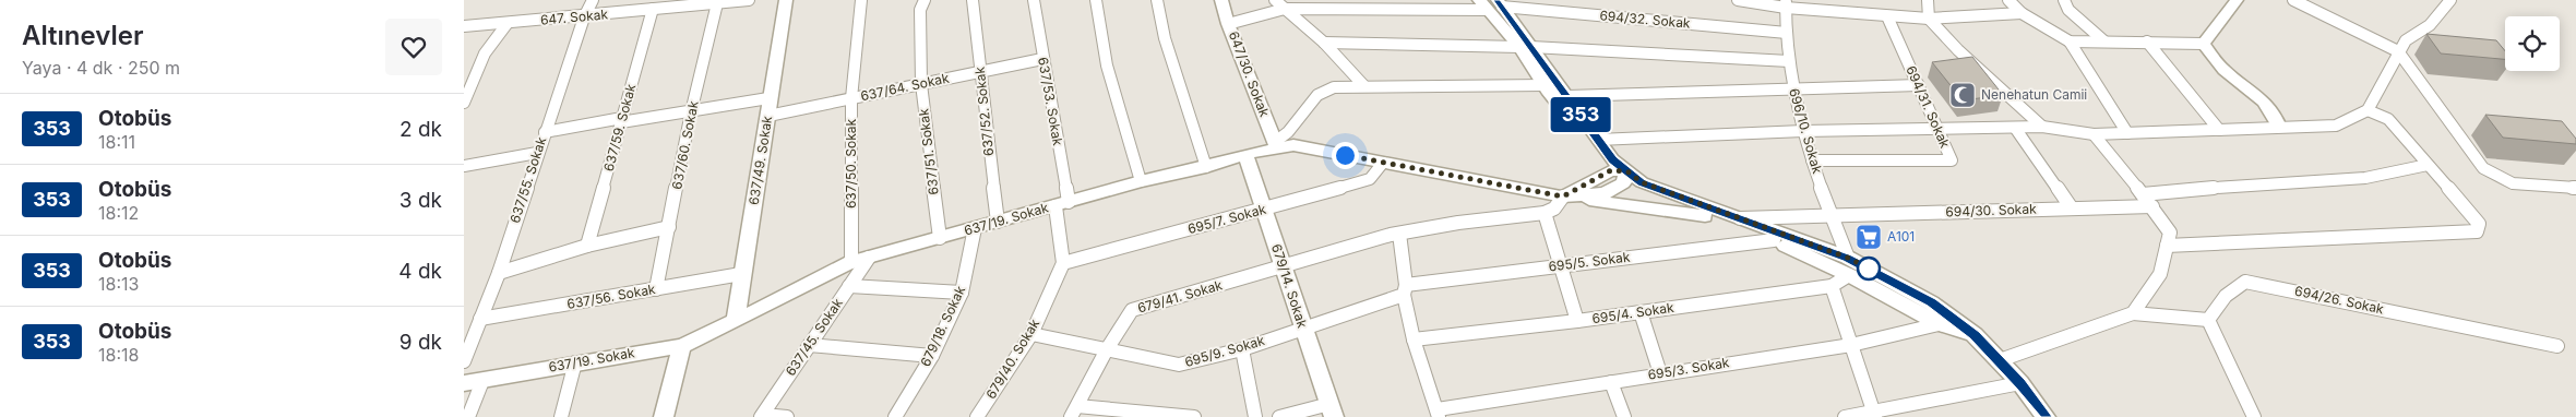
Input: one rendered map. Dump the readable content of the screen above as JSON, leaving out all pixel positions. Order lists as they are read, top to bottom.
{
  "streets": {
    "street": [
      "647. Sokak",
      "694/32. Sokak",
      "647/30. Sokak",
      "637/64. Sokak",
      "637/53. Sokak",
      "694/31. Sokak",
      "637/52. Sokak",
      "637/59. Sokak",
      "696/10. Sokak",
      "637/60. Sokak",
      "637/51. Sokak",
      "637/49. Sokak",
      "637/50. Sokak",
      "637/55. Sokak",
      "694/30. Sokak",
      "637/19. Sokak",
      "695/7. Sokak",
      "695/5. Sokak",
      "679/14. Sokak",
      "637/56. Sokak",
      "679/41. Sokak",
      "694/26. Sokak",
      "695/4. Sokak",
      "679/18. Sokak",
      "637/45. Sokak",
      "695/9. Sokak",
      "679/40. Sokak",
      "695/3. Sokak"
    ]
  },
  "crossings": [
    ["647. Sokak", "637/59. Sokak"],
    ["647. Sokak", "637/60. Sokak"],
    ["647. Sokak", "637/55. Sokak"],
    ["694/32. Sokak", "647/30. Sokak"],
    ["694/32. Sokak", "696/10. Sokak"],
    ["647/30. Sokak", "637/19. Sokak"],
    ["637/64. Sokak", "637/53. Sokak"],
    ["637/64. Sokak", "637/52. Sokak"],
    ["637/64. Sokak", "637/51. Sokak"],
    ["637/64. Sokak", "637/49. Sokak"],
    ["637/64. Sokak", "637/50. Sokak"],
    ["637/53. Sokak", "637/19. Sokak"],
    ["694/31. Sokak", "696/10. Sokak"],
    ["637/52. Sokak", "637/19. Sokak"],
    ["696/10. Sokak", "694/30. Sokak"],
    ["637/60. Sokak", "637/56. Sokak"],
    ["637/51. Sokak", "637/19. Sokak"],
    ["637/49. Sokak", "637/19. Sokak"],
    ["637/49. Sokak", "637/56. Sokak"],
    ["637/50. Sokak", "637/19. Sokak"],
    ["637/55. Sokak", "637/56. Sokak"],
    ["637/19. Sokak", "695/7. Sokak"],
    ["637/19. Sokak", "679/14. Sokak"],
    ["637/19. Sokak", "679/18. Sokak"],
    ["637/19. Sokak", "637/45. Sokak"],
    ["695/7. Sokak", "679/14. Sokak"],
    ["695/7. Sokak", "679/40. Sokak"],
    ["695/5. Sokak", "695/9. Sokak"],
    ["679/14. Sokak", "679/41. Sokak"],
    ["679/14. Sokak", "695/9. Sokak"],
    ["679/41. Sokak", "695/9. Sokak"],
    ["695/9. Sokak", "679/40. Sokak"]
  ],
  "places": {
    "mosque": ["Nenehatun Camii"],
    "supermarket": ["A101"]
  },
  "lines": ["bus line 353"],
  "page": {
    "heading": ["Altınevler", "Yaya · 4 dk · 250 m"],
    "on_map": "353",
    "list": [
      {
        "mark": "353",
        "name": "Otobüs",
        "note": "18:11",
        "value": "2 dk"
      },
      {
        "mark": "353",
        "name": "Otobüs",
        "note": "18:12",
        "value": "3 dk"
      },
      {
        "mark": "353",
        "name": "Otobüs",
        "note": "18:13",
        "value": "4 dk"
      },
      {
        "mark": "353",
        "name": "Otobüs",
        "note": "18:18",
        "value": "9 dk"
      }
    ]
  }
}
